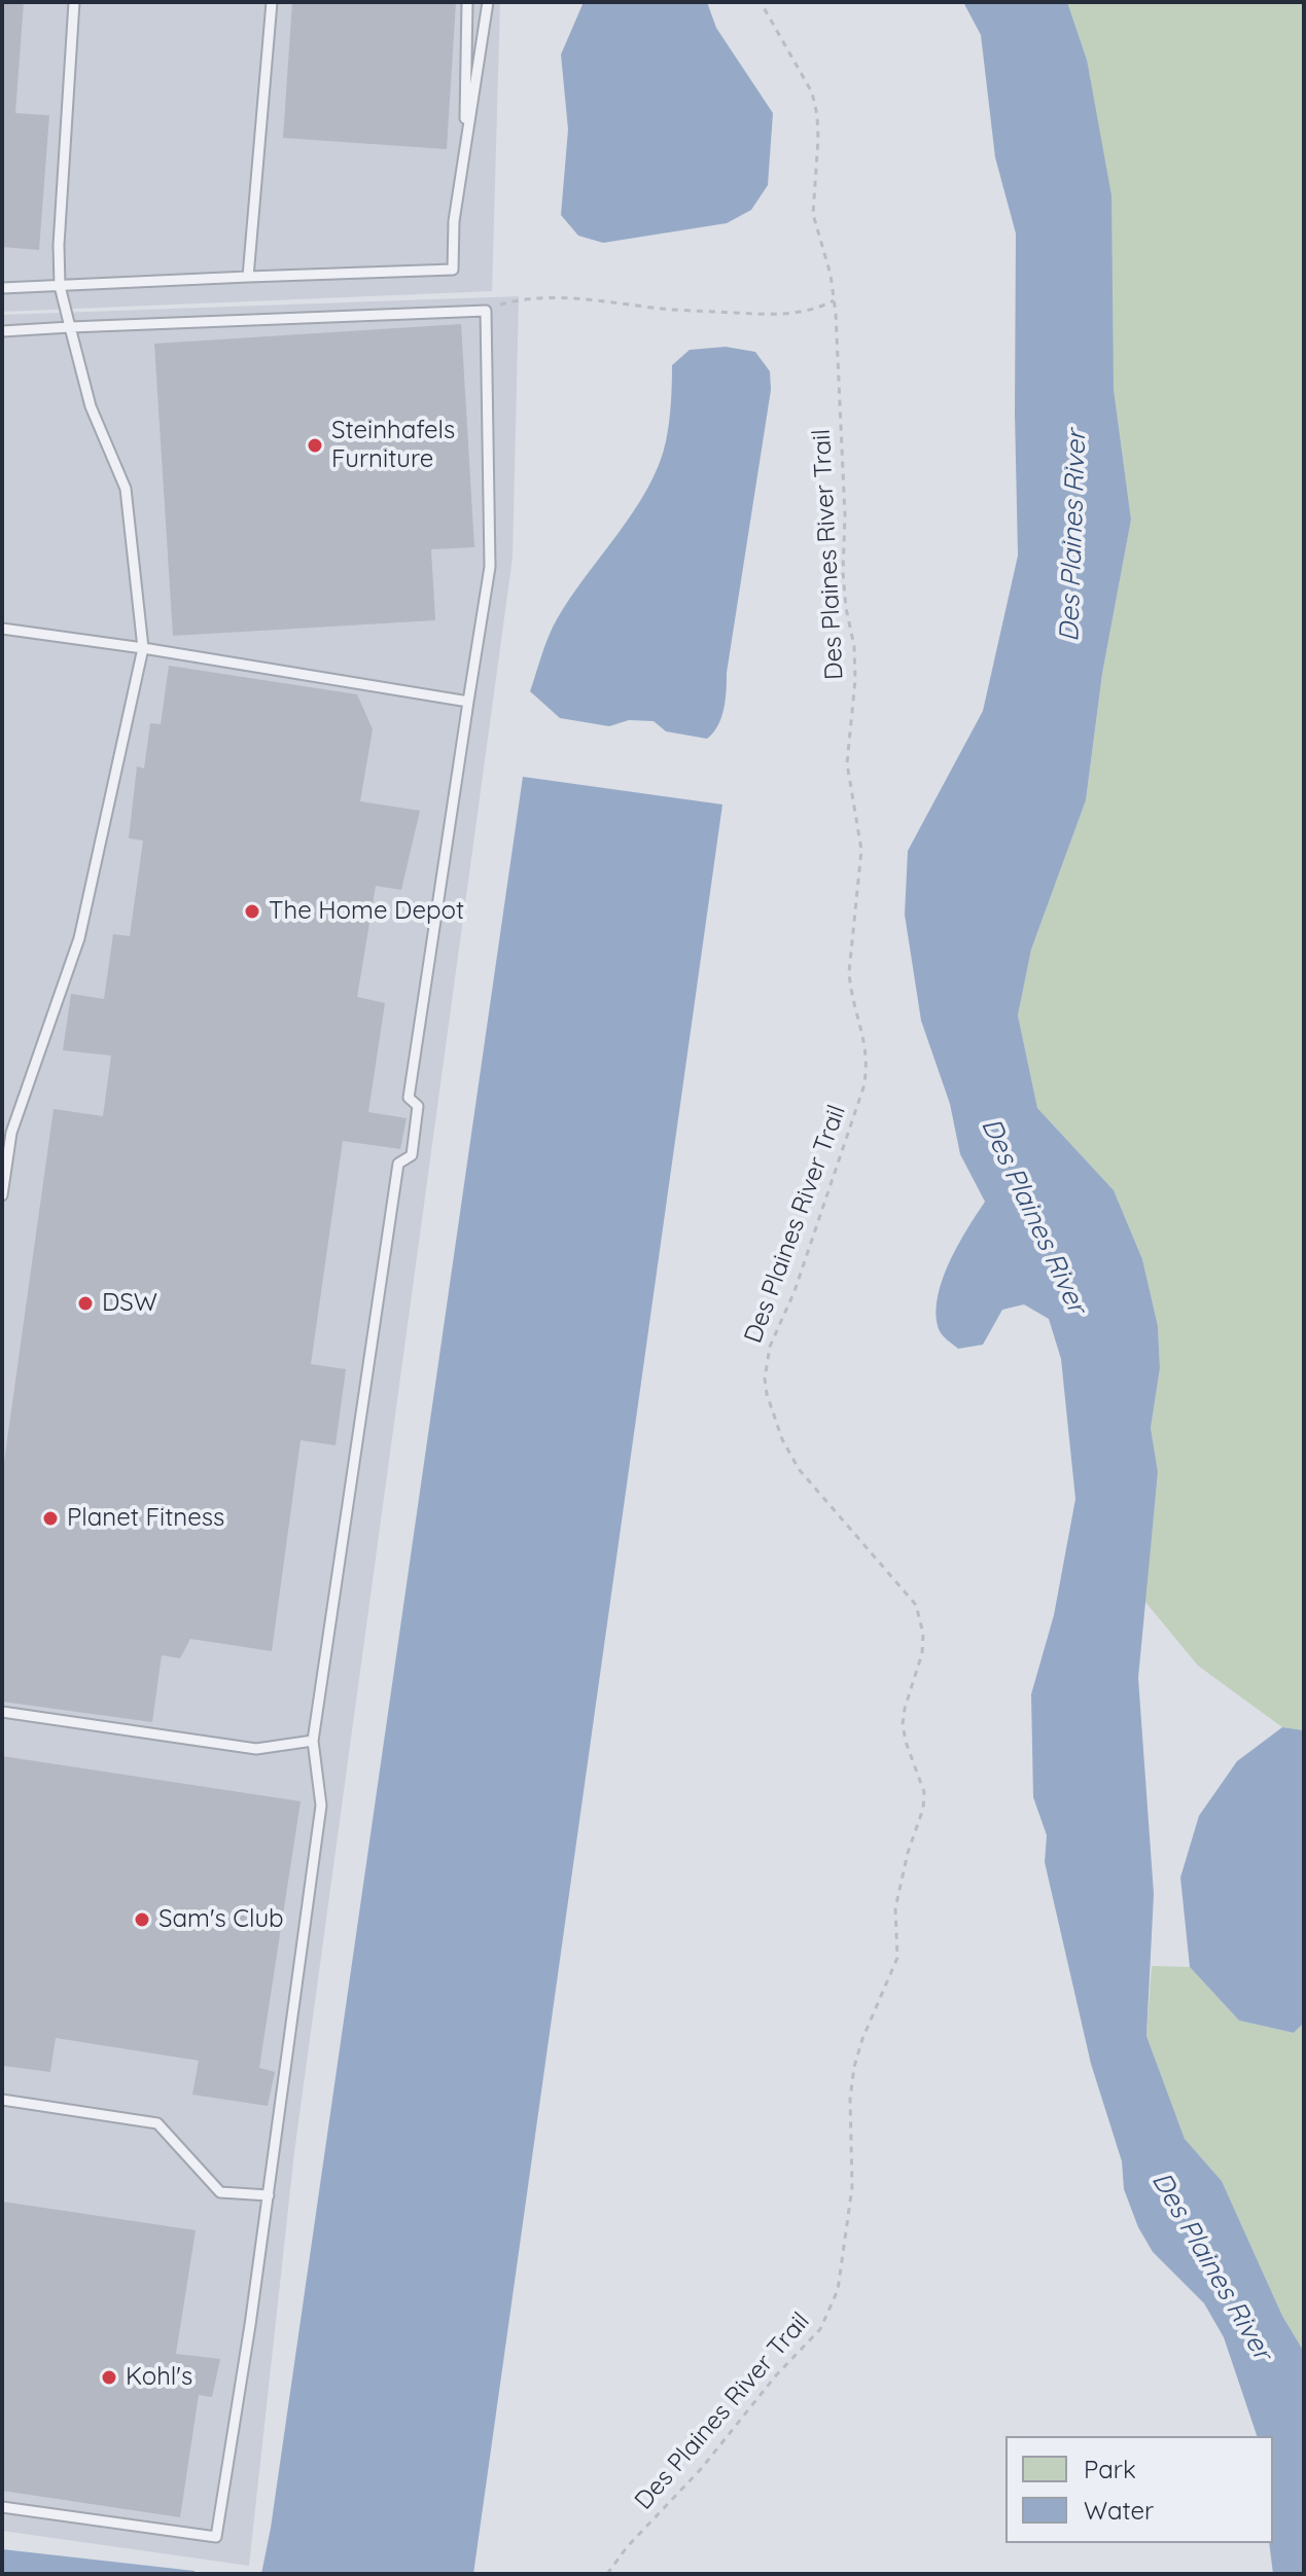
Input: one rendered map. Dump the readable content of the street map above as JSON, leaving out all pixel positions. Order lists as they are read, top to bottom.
{
  "streets": {
    "path": ["Des Plaines River Trail"]
  },
  "water": ["Des Plaines River"],
  "places": [
    "Steinhafels Furniture",
    "The Home Depot",
    "DSW",
    "Planet Fitness",
    "Sam's Club",
    "Kohl's"
  ],
  "legend": ["Park", "Water"]
}
